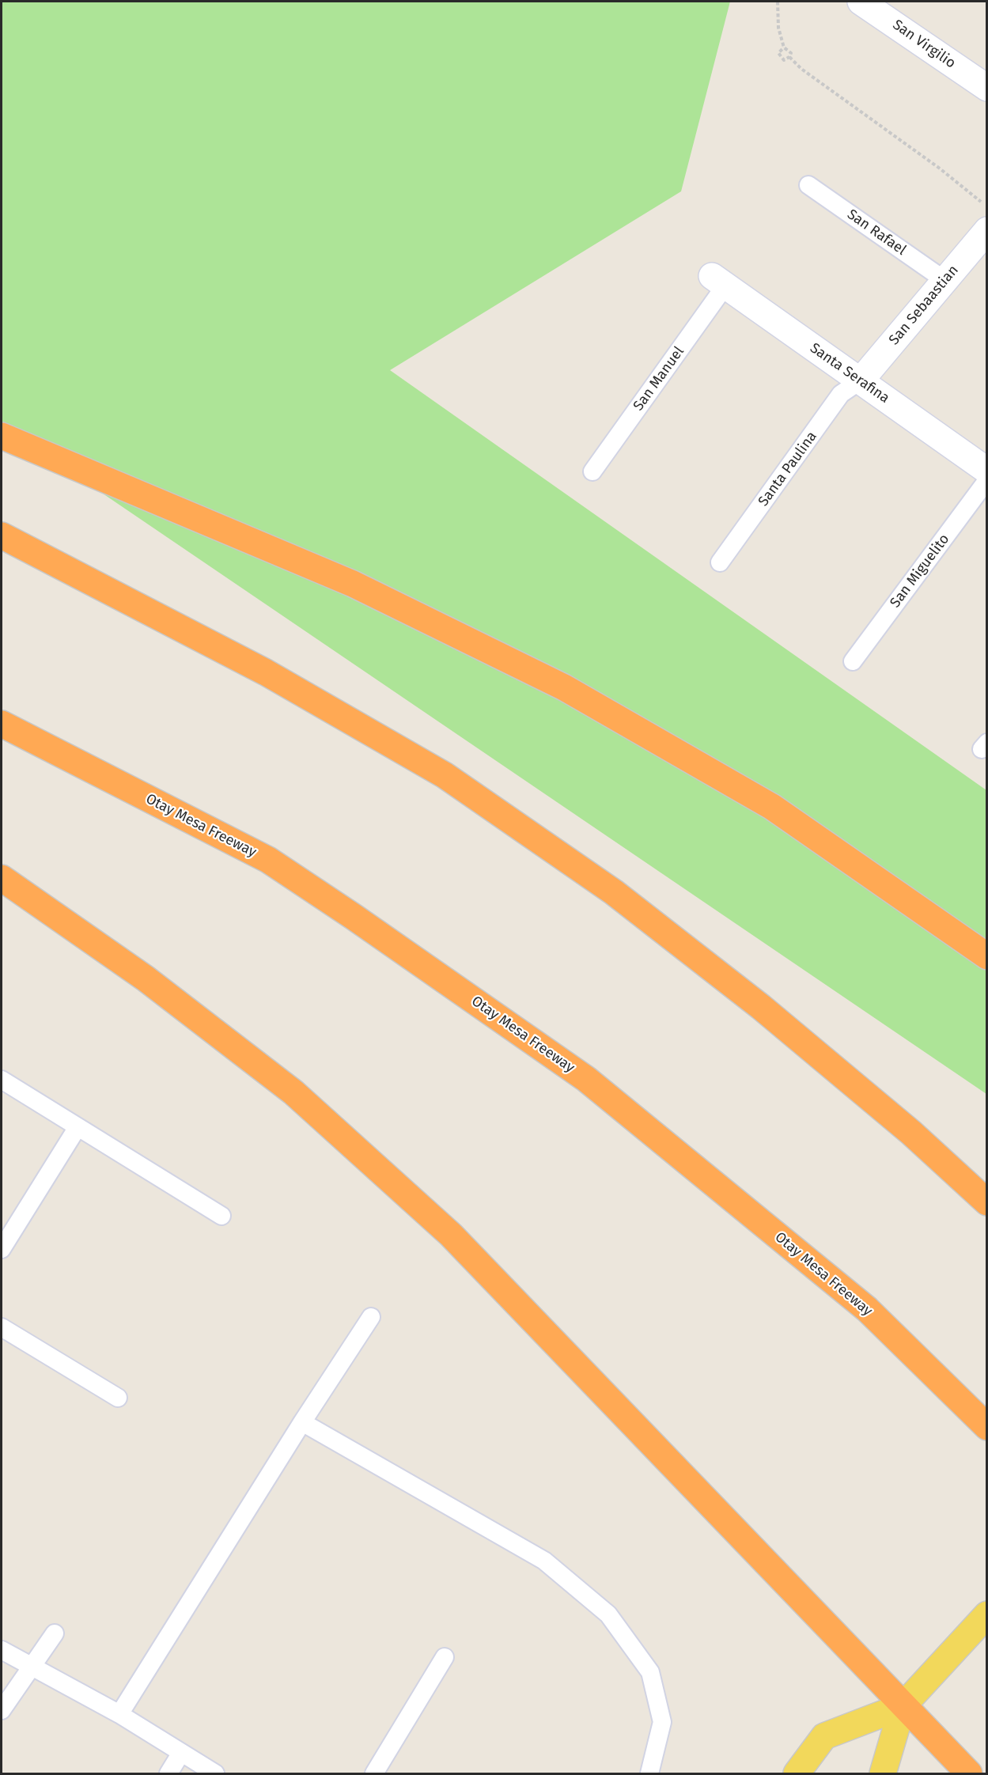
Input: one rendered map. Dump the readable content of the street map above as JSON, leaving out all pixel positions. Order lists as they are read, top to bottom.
{
  "streets": {
    "highway": ["Otay Mesa Freeway"],
    "street": ["San Virgilio", "San Sebaastian", "Santa Serafina"],
    "lane": [
      "San Rafael",
      "San Manuel",
      "Santa Paulina",
      "San Miguelito"
    ]
  },
  "crossings": [
    ["San Rafael", "San Sebaastian"],
    ["San Sebaastian", "Santa Serafina"],
    ["San Sebaastian", "Santa Paulina"],
    ["Santa Serafina", "San Manuel"],
    ["Santa Serafina", "Santa Paulina"]
  ]
}
